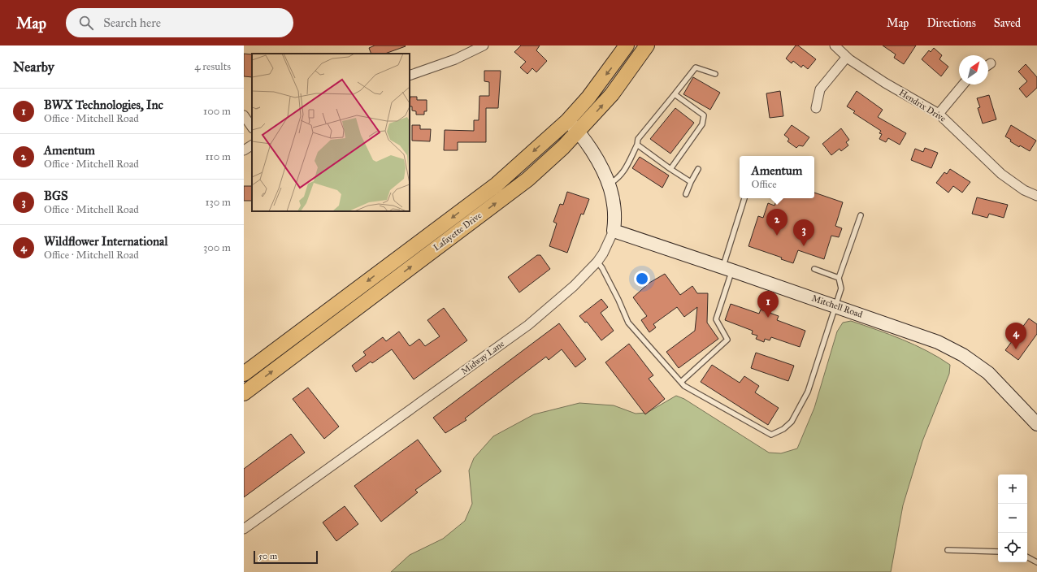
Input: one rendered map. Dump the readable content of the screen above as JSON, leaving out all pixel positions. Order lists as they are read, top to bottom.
{
  "streets": {
    "main road": ["Lafayette Drive"],
    "street": ["Hendrix Drive", "Mitchell Road", "Midway Lane"]
  },
  "crossings": [
    ["Lafayette Drive", "Midway Lane"],
    ["Mitchell Road", "Midway Lane"]
  ],
  "scale_bar": "50 m",
  "north": "top right",
  "page": {
    "header": "Map",
    "search": "Search here",
    "nav": ["Map", "Directions", "Saved"],
    "heading": ["Nearby", "4 results"],
    "list": [
      {
        "mark": "1",
        "name": "BWX Technologies, Inc",
        "note": "Office · Mitchell Road",
        "value": "100 m"
      },
      {
        "mark": "2",
        "name": "Amentum",
        "note": "Office · Mitchell Road",
        "value": "110 m"
      },
      {
        "mark": "3",
        "name": "BGS",
        "note": "Office · Mitchell Road",
        "value": "130 m"
      },
      {
        "mark": "4",
        "name": "Wildflower International",
        "note": "Office · Mitchell Road",
        "value": "300 m"
      }
    ],
    "popup": ["Amentum", "Office"],
    "pins": [
      "2",
      "3",
      "1",
      "4"
    ],
    "map_buttons": ["+", "−"],
    "scale": "50 m"
  }
}
